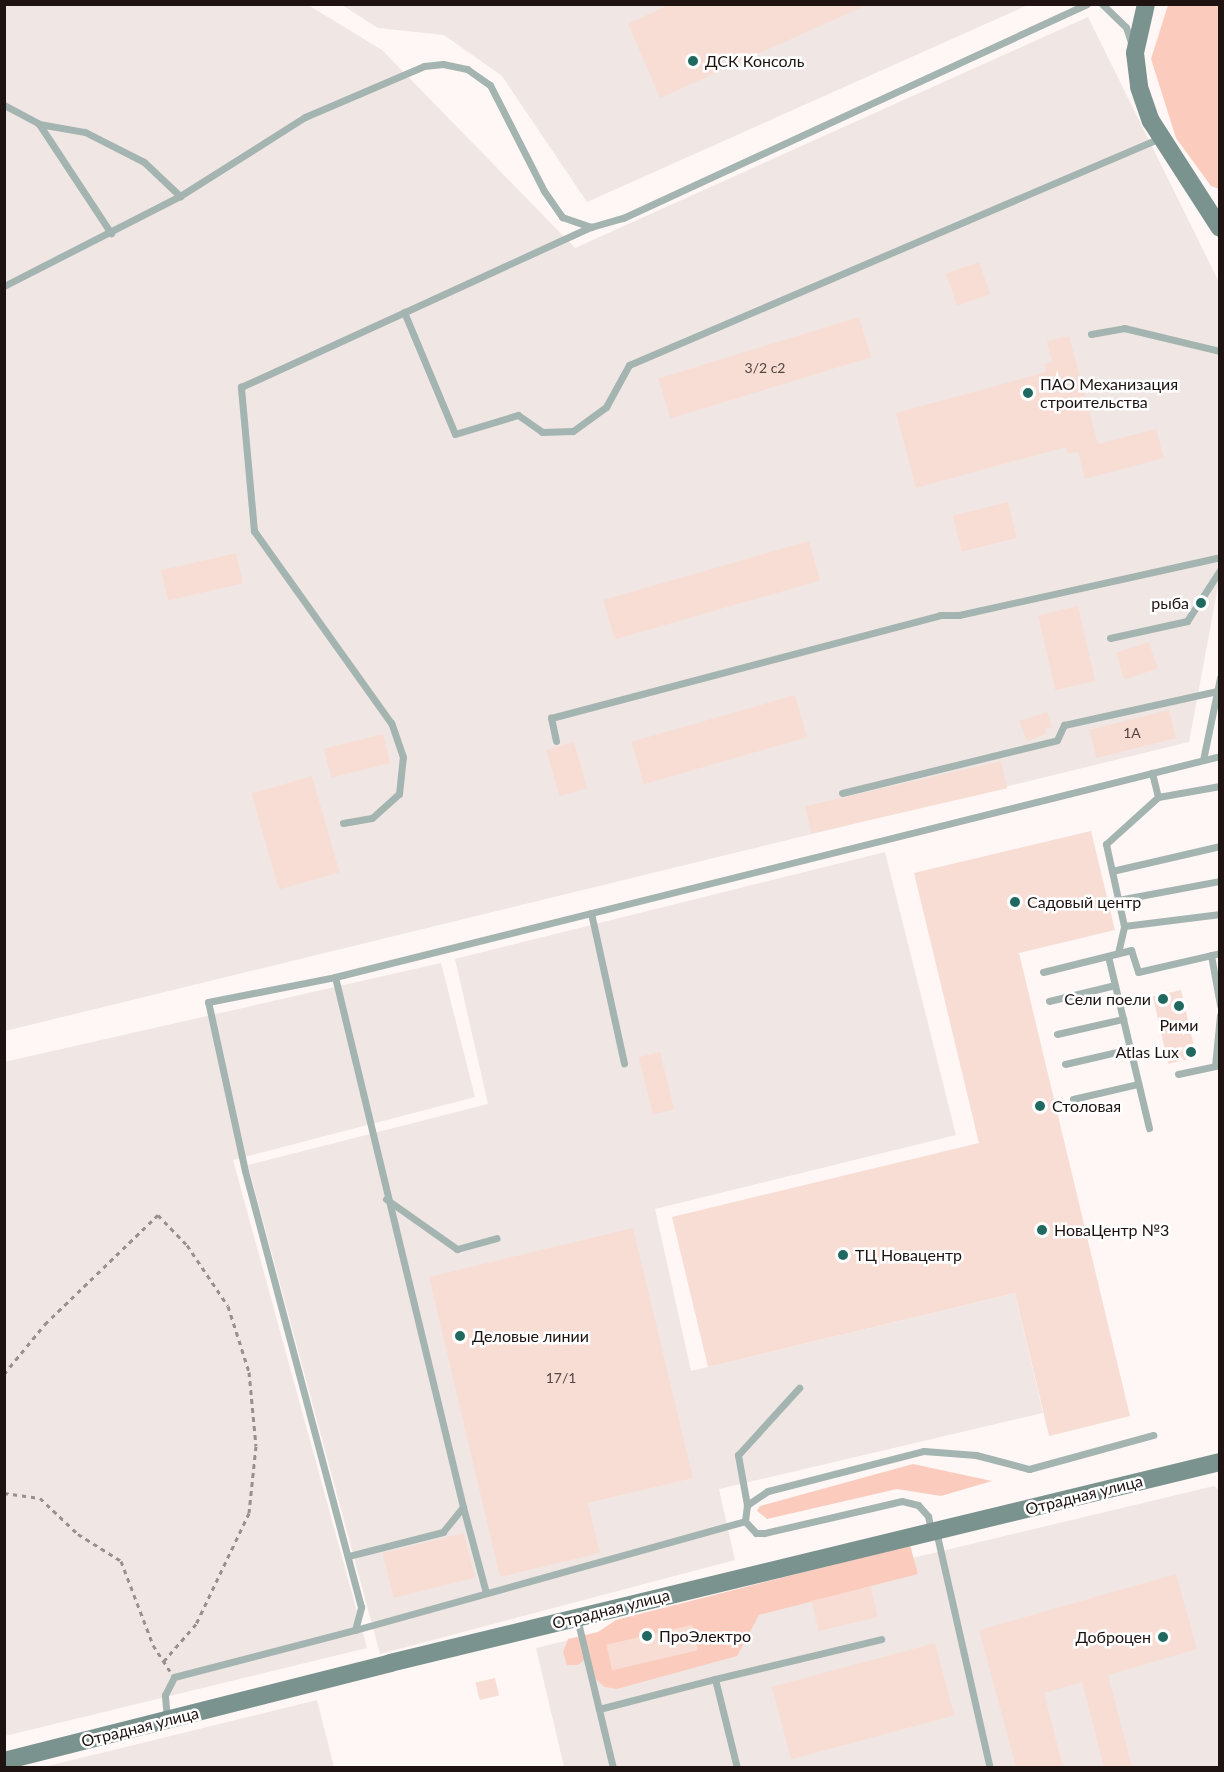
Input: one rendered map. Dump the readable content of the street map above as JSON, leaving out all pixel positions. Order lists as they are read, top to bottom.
{
  "streets": {
    "main road": ["Отрадная улица"]
  },
  "places": [
    "ДСК Консоль",
    "ПАО Механизация строительства",
    "рыба",
    "Садовый центр",
    "Сели поели",
    "Рими",
    "Atlas Lux",
    "Столовая",
    "НоваЦентр №3",
    "ТЦ Новацентр",
    "Деловые линии",
    "ПроЭлектро",
    "Доброцен"
  ],
  "house_numbers": ["3/2 с2", "1А", "17/1"]
}
